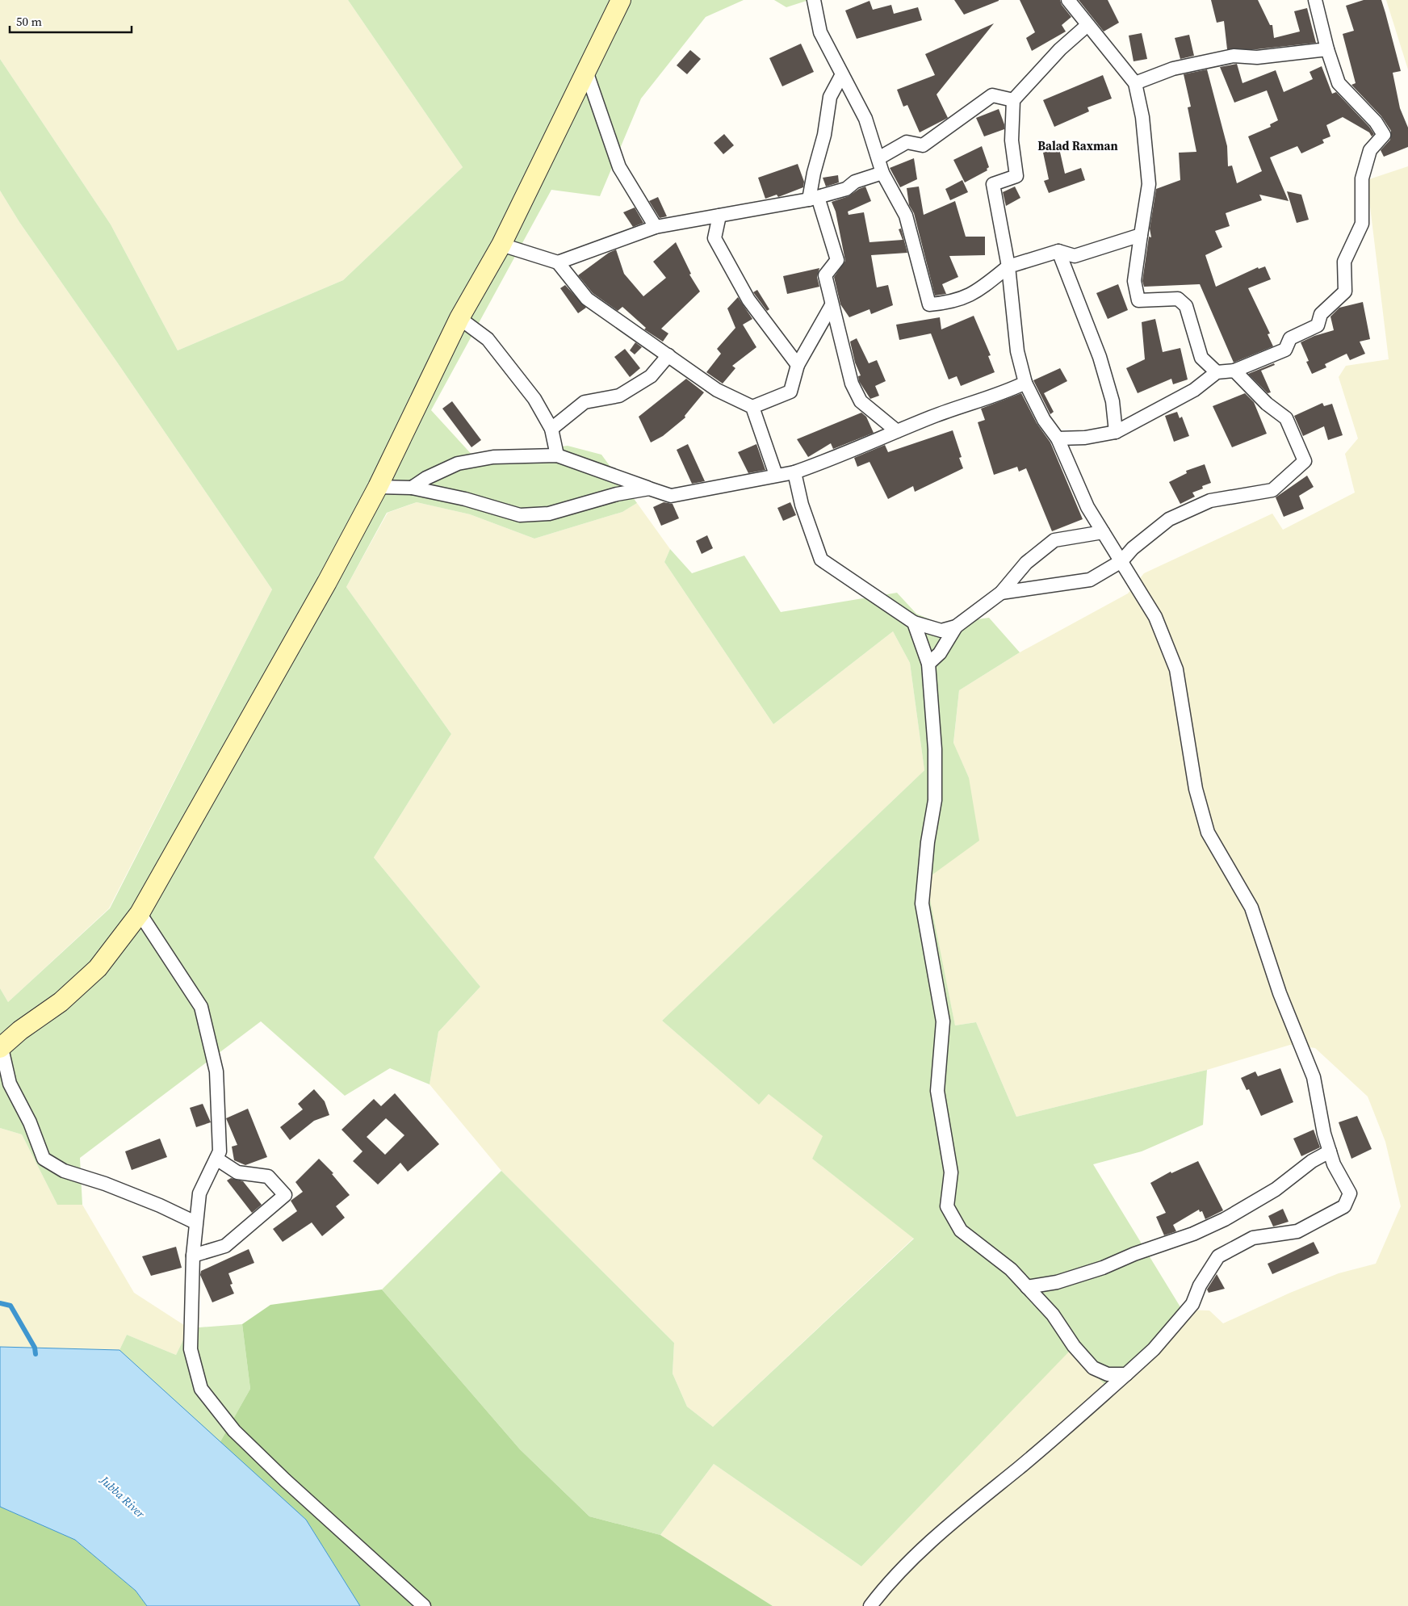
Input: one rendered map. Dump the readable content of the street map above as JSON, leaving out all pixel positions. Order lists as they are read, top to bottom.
{
  "districts": ["Balad Raxman"],
  "water": ["Jubba River"],
  "scale_bar": "50 m"
}
